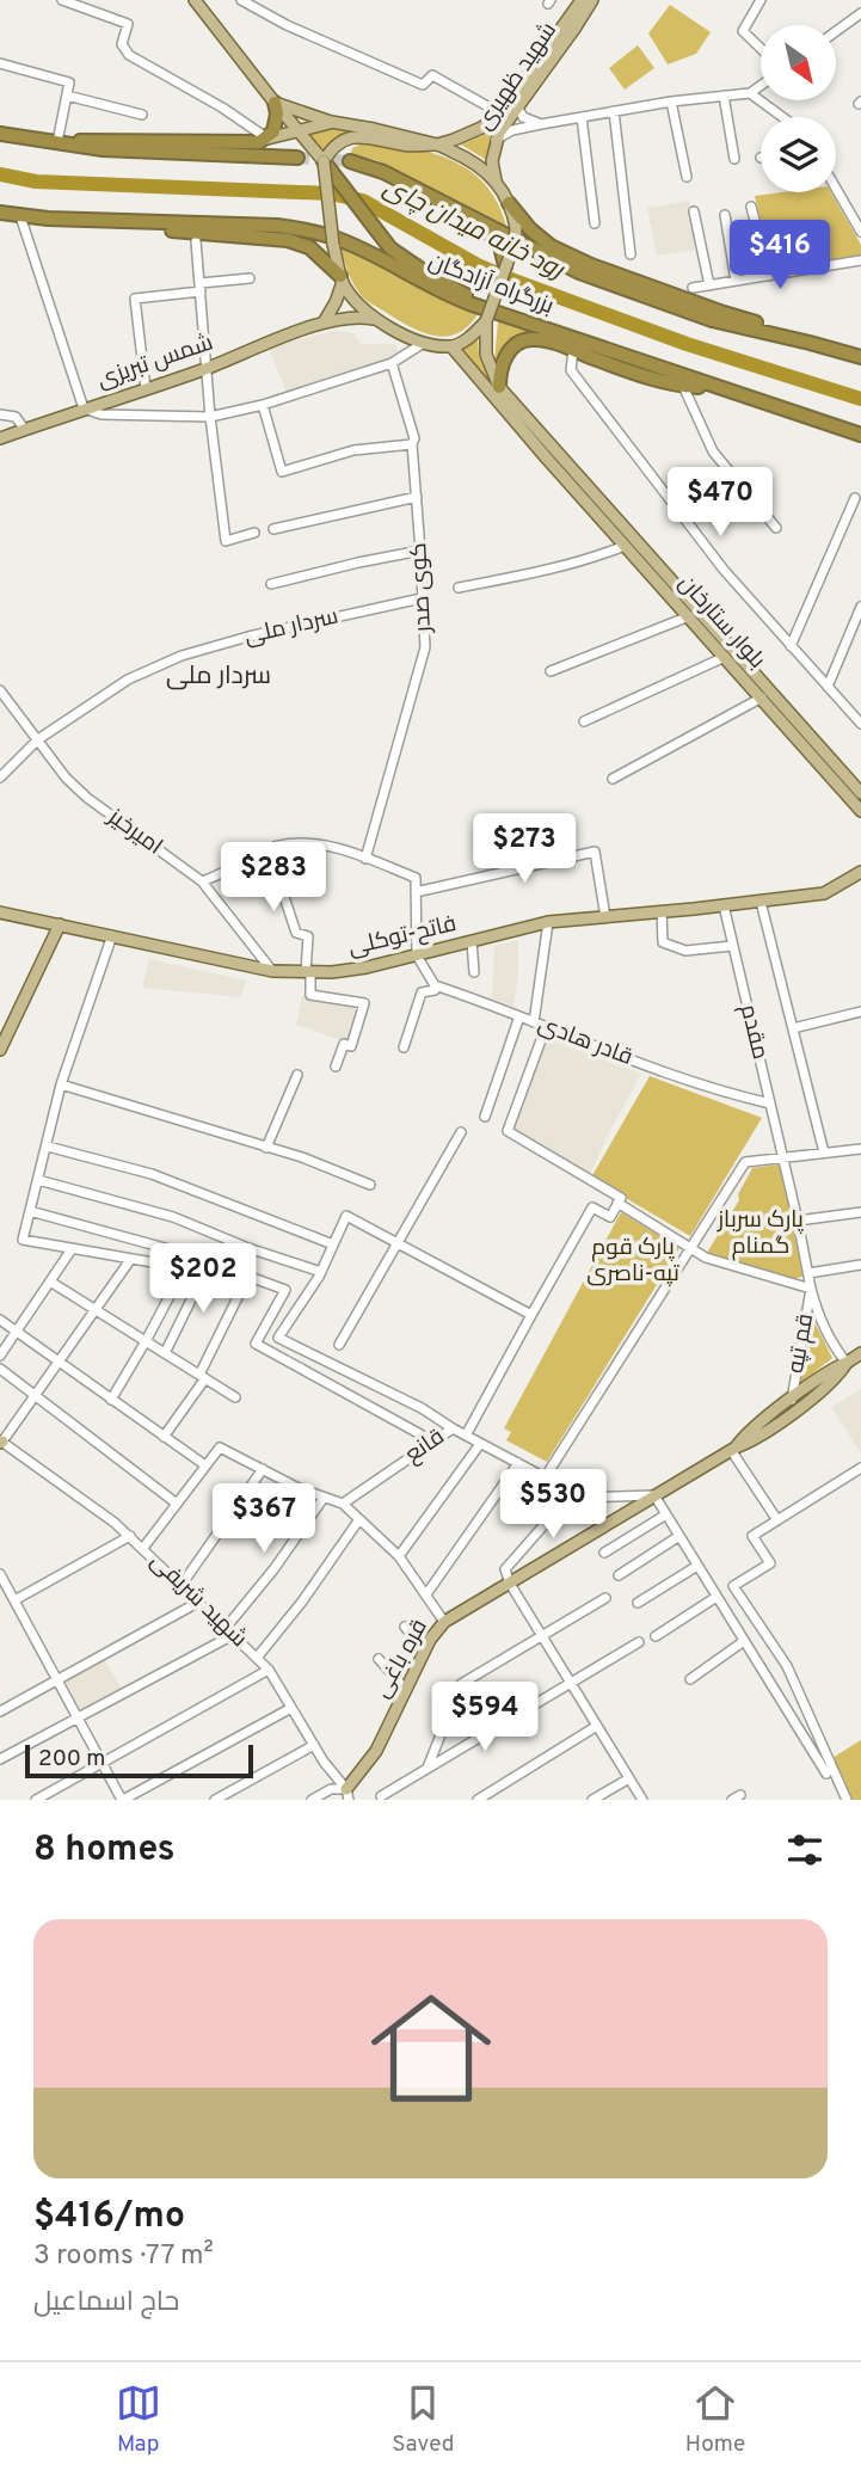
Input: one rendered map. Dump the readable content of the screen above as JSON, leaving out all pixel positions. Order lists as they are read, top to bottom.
{
  "streets": {
    "highway": ["بزرگراه آزادگان"],
    "main road": [
      "شهید ظهیری",
      "شمس تبریزی",
      "بلوار ستارخان",
      "فاتح-توکلی",
      "قره باغی"
    ],
    "street": [
      "کوی صدر",
      "سردار ملی",
      "امیرخیز",
      "مقدم",
      "قادر هادی",
      "قم تپه",
      "قانع",
      "شهید شریفى"
    ]
  },
  "crossings": [
    ["بزرگراه آزادگان", "بلوار ستارخان"],
    ["کوی صدر", "سردار ملی"],
    ["سردار ملی", "امیرخیز"],
    ["امیرخیز", "فاتح-توکلی"],
    ["فاتح-توکلی", "مقدم"],
    ["مقدم", "قادر هادی"],
    ["مقدم", "قم تپه"],
    ["قانع", "قره باغی"],
    ["شهید شریفى", "قره باغی"]
  ],
  "districts": ["سردار ملی"],
  "water": ["رود خانه میدان چای"],
  "parks": ["پارک سرباز گمنام", "پارک قوم تپه-ناصری"],
  "scale_bar": "200 m",
  "north": "bottom right",
  "page": {
    "price": [
      "$416",
      "$470",
      "$273",
      "$283",
      "$202",
      "$530",
      "$367",
      "$594"
    ],
    "scale": "200 m",
    "heading": "8 homes",
    "list": [
      {
        "name": "$416/mo",
        "note": "3 rooms · 77 m² · حاج اسماعیل"
      }
    ],
    "tabs": ["Map", "Saved", "Home"]
  }
}
